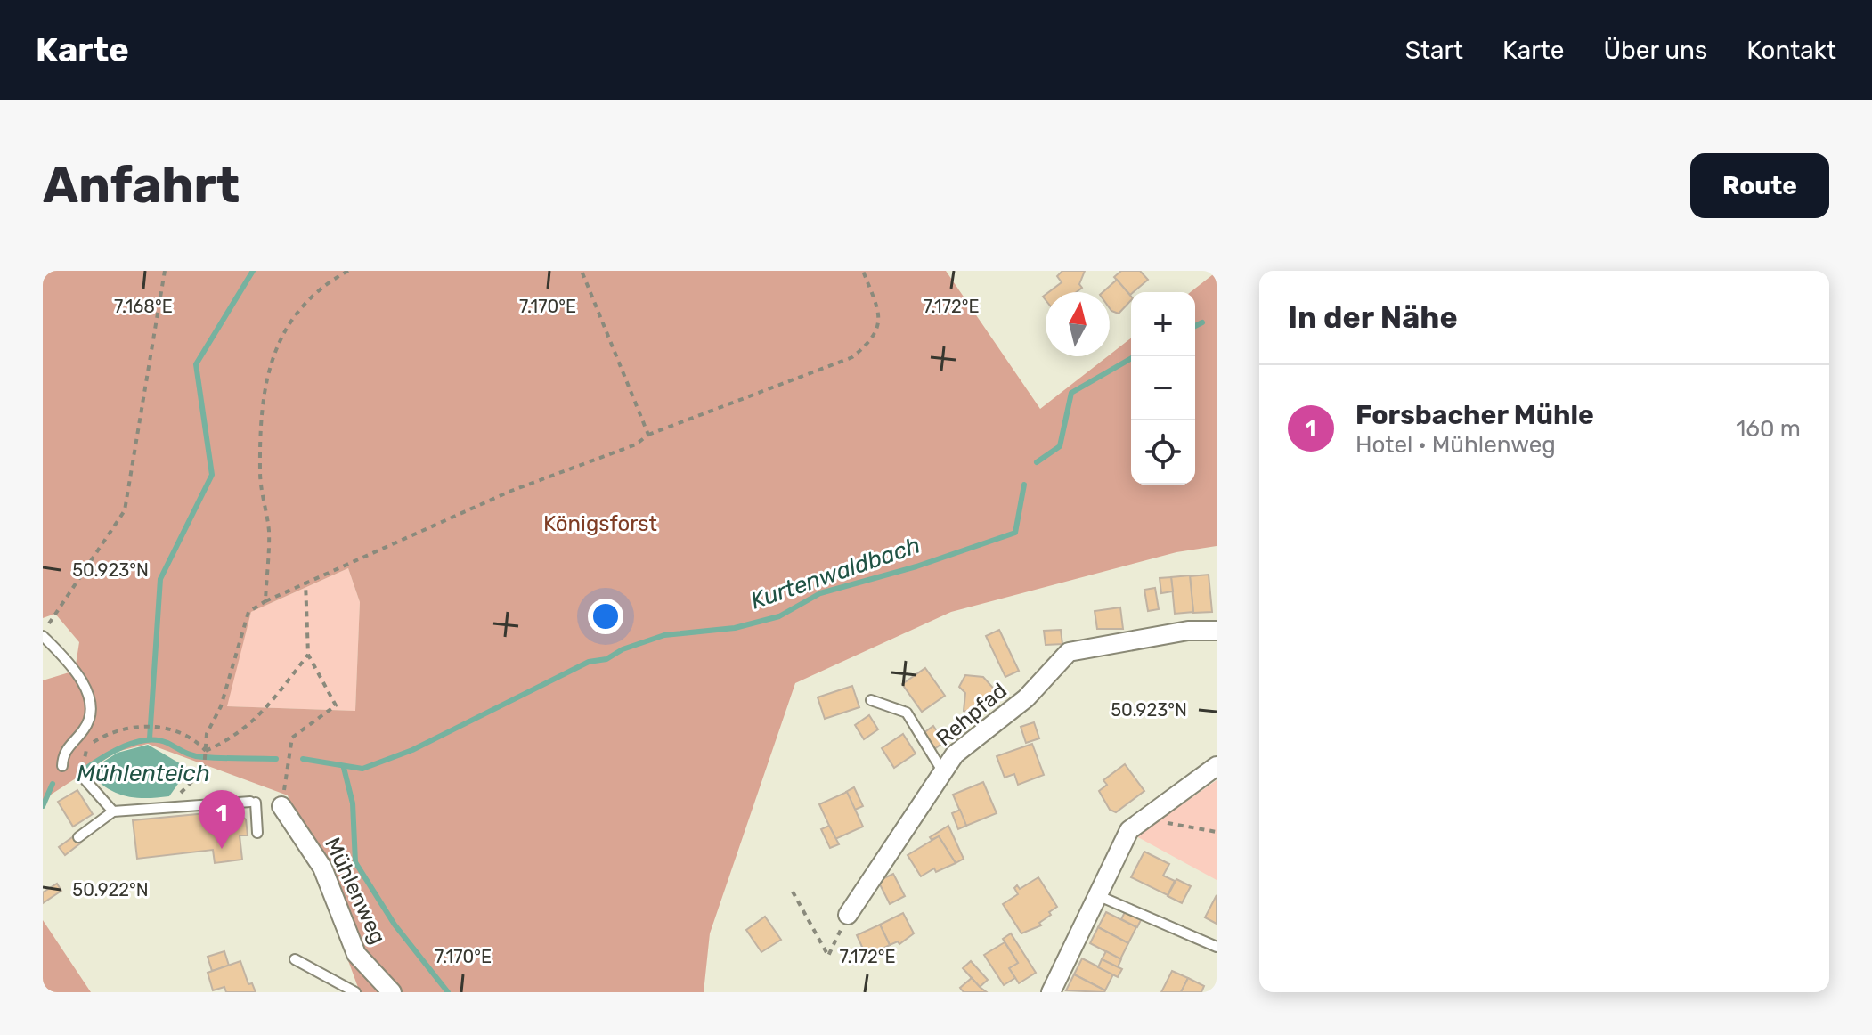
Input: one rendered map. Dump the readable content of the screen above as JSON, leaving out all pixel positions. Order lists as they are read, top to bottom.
{
  "streets": {
    "street": ["Rehpfad", "Mühlenweg"]
  },
  "water": ["Kurtenwaldbach", "Mühlenteich"],
  "parks": ["Königsforst"],
  "north": "top",
  "page": {
    "header": "Karte",
    "nav": [
      "Start",
      "Karte",
      "Über uns",
      "Kontakt"
    ],
    "buttons": "Route",
    "title": "Anfahrt",
    "heading": "In der Nähe",
    "map_buttons": ["+", "−"],
    "list": [
      {
        "mark": "1",
        "name": "Forsbacher Mühle",
        "note": "Hotel · Mühlenweg",
        "value": "160 m"
      }
    ],
    "pins": "1"
  },
  "coordinates": [
    "7.168°E",
    "7.170°E",
    "7.172°E",
    "50.923°N",
    "50.922°N"
  ]
}
